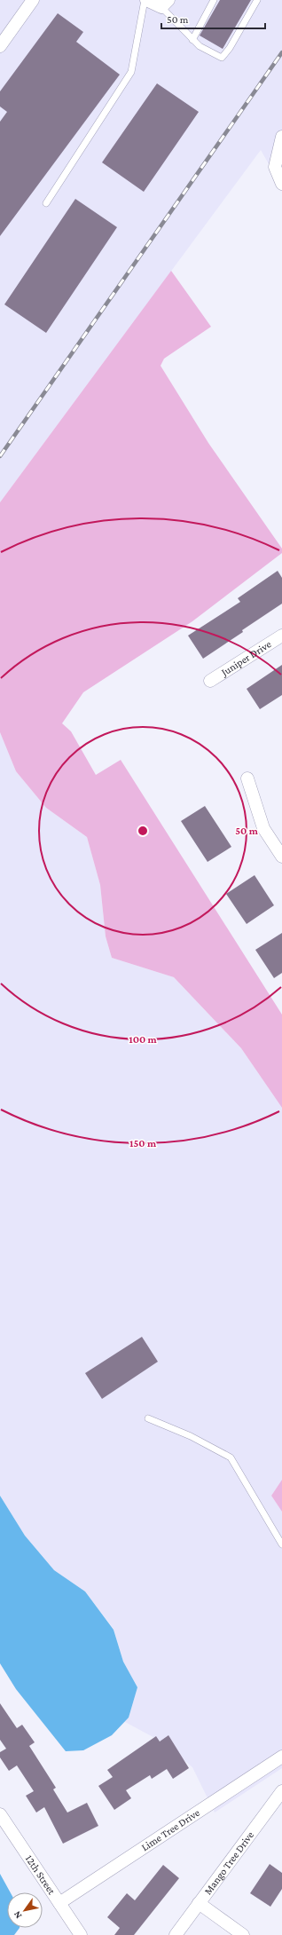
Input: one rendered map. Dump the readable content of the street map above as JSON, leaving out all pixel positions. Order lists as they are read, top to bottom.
{
  "streets": {
    "street": [
      "Juniper Drive",
      "Lime Tree Drive",
      "Mango Tree Drive",
      "12th Street"
    ]
  },
  "crossings": [
    ["Lime Tree Drive", "12th Street"]
  ],
  "scale_bar": "50 m",
  "north": "bottom left",
  "rings": ["50 m", "100 m", "150 m"]
}
